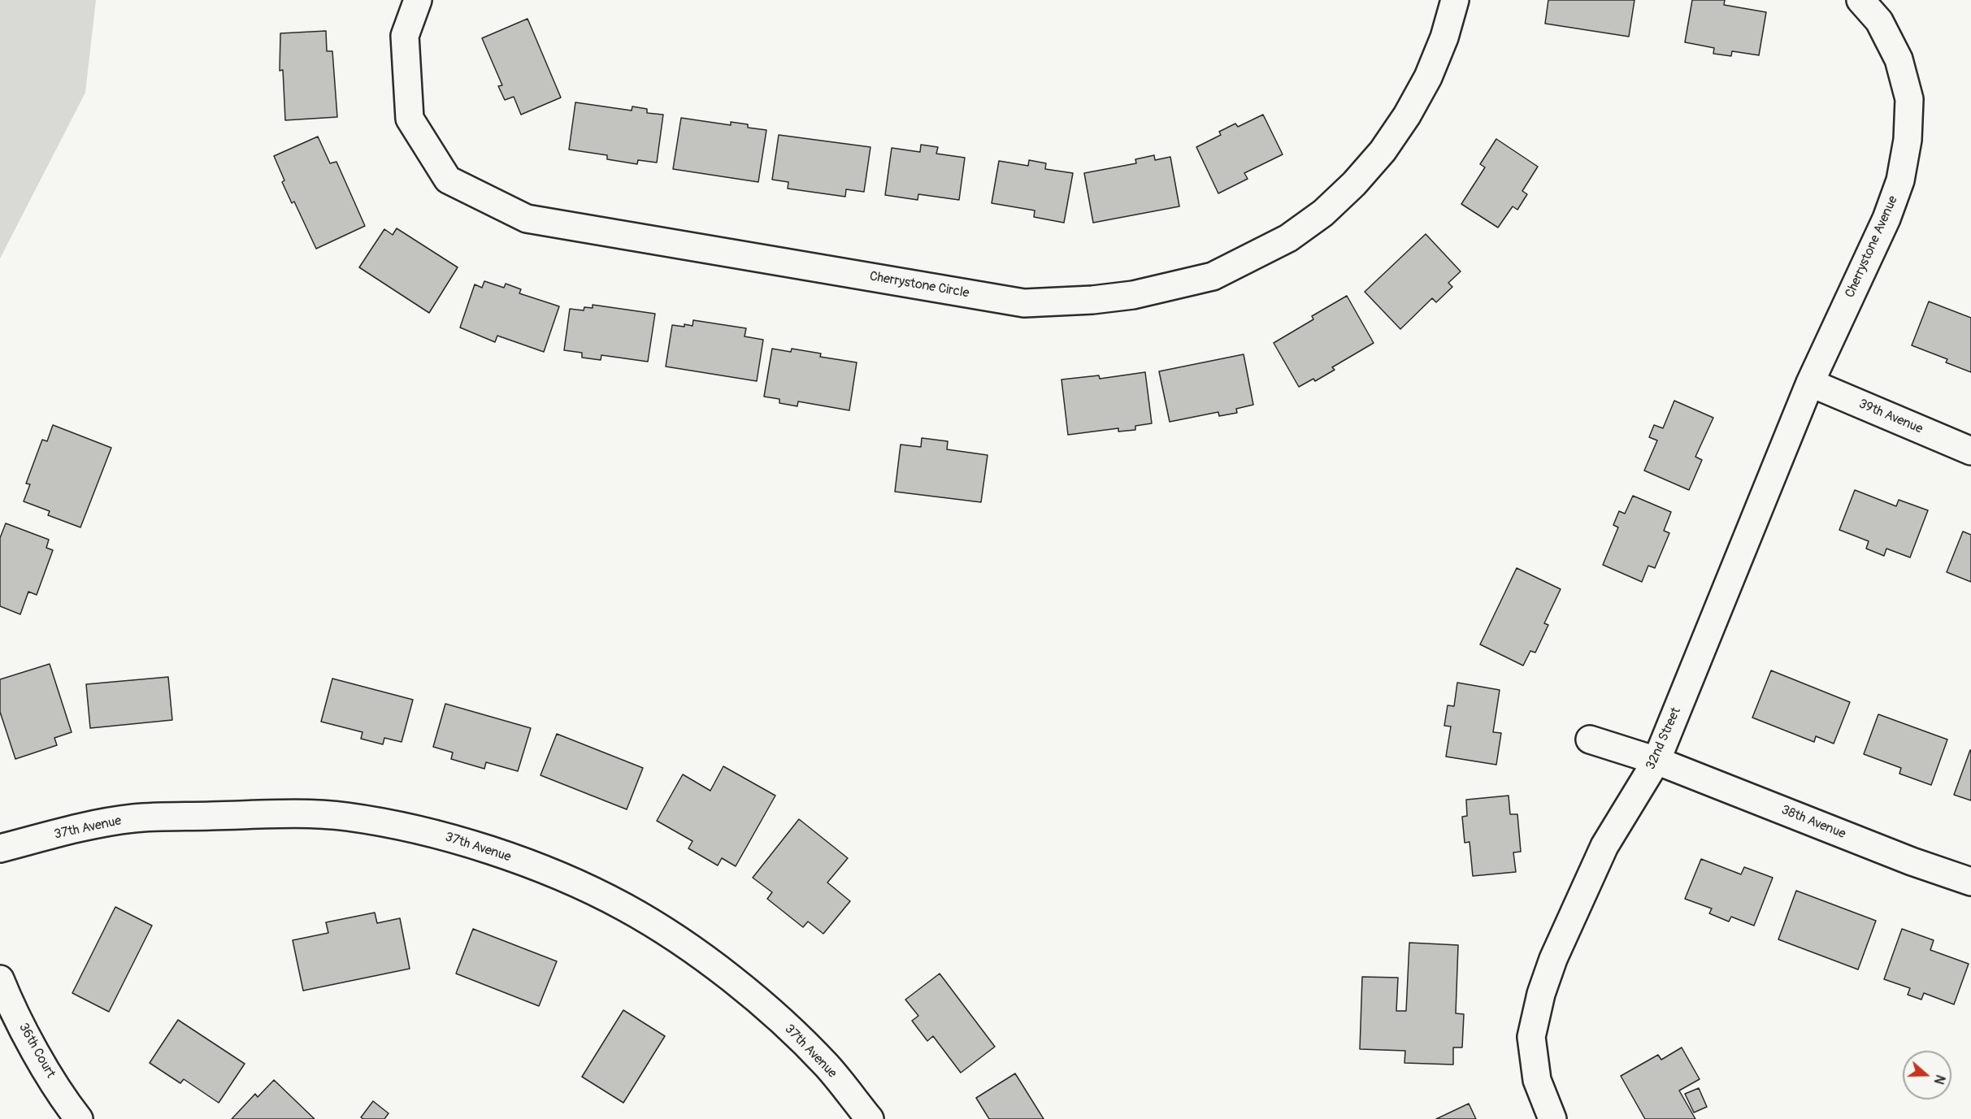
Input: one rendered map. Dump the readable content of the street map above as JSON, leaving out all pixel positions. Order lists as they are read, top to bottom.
{
  "streets": {
    "street": [
      "Cherrystone Avenue",
      "Cherrystone Circle",
      "39th Avenue",
      "32nd Street",
      "38th Avenue",
      "37th Avenue",
      "36th Court"
    ]
  },
  "crossings": [
    ["Cherrystone Avenue", "39th Avenue"],
    ["Cherrystone Avenue", "32nd Street"],
    ["39th Avenue", "32nd Street"],
    ["32nd Street", "38th Avenue"]
  ],
  "north": "right"
}
